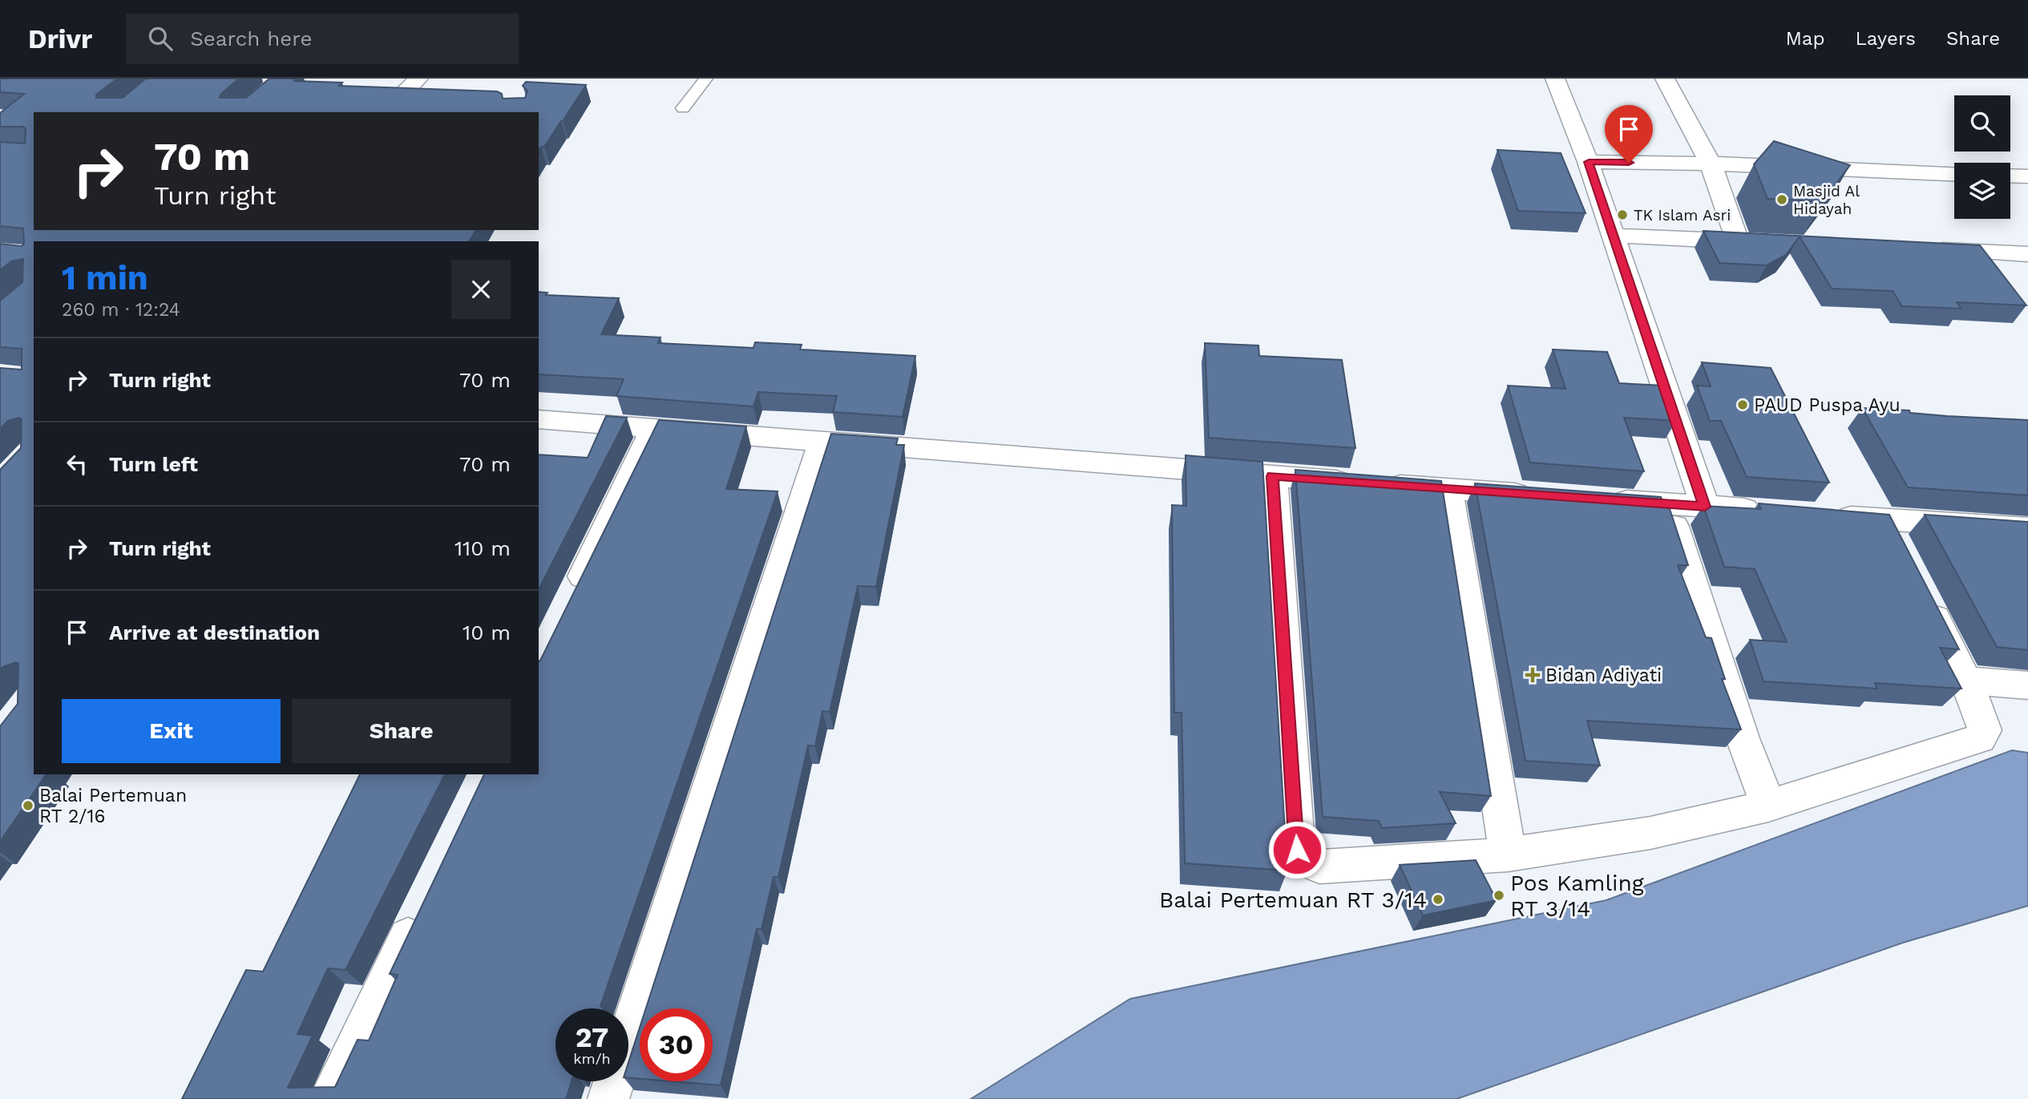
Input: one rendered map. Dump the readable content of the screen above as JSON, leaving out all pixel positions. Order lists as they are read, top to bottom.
{
  "places": {
    "other": [
      "Masjid Al Hidayah",
      "TK Islam Asri",
      "PAUD Puspa Ayu",
      "Balai Pertemuan RT 2/16",
      "Pos Kamling RT 3/14",
      "Balai Pertemuan RT 3/14"
    ],
    "health": ["Bidan Adiyati"]
  },
  "page": {
    "header": "Drivr",
    "search": "Search here",
    "nav": ["Map", "Layers", "Share"],
    "turn": ["70 m", "Turn right"],
    "heading": ["1 min", "260 m · 12:24"],
    "list": [
      {
        "name": "Turn right",
        "value": "70 m"
      },
      {
        "name": "Turn left",
        "value": "70 m"
      },
      {
        "name": "Turn right",
        "value": "110 m"
      },
      {
        "name": "Arrive at destination",
        "value": "10 m"
      }
    ],
    "buttons": ["Exit", "Share"],
    "speed": "27 km/h",
    "limit": "30"
  }
}
